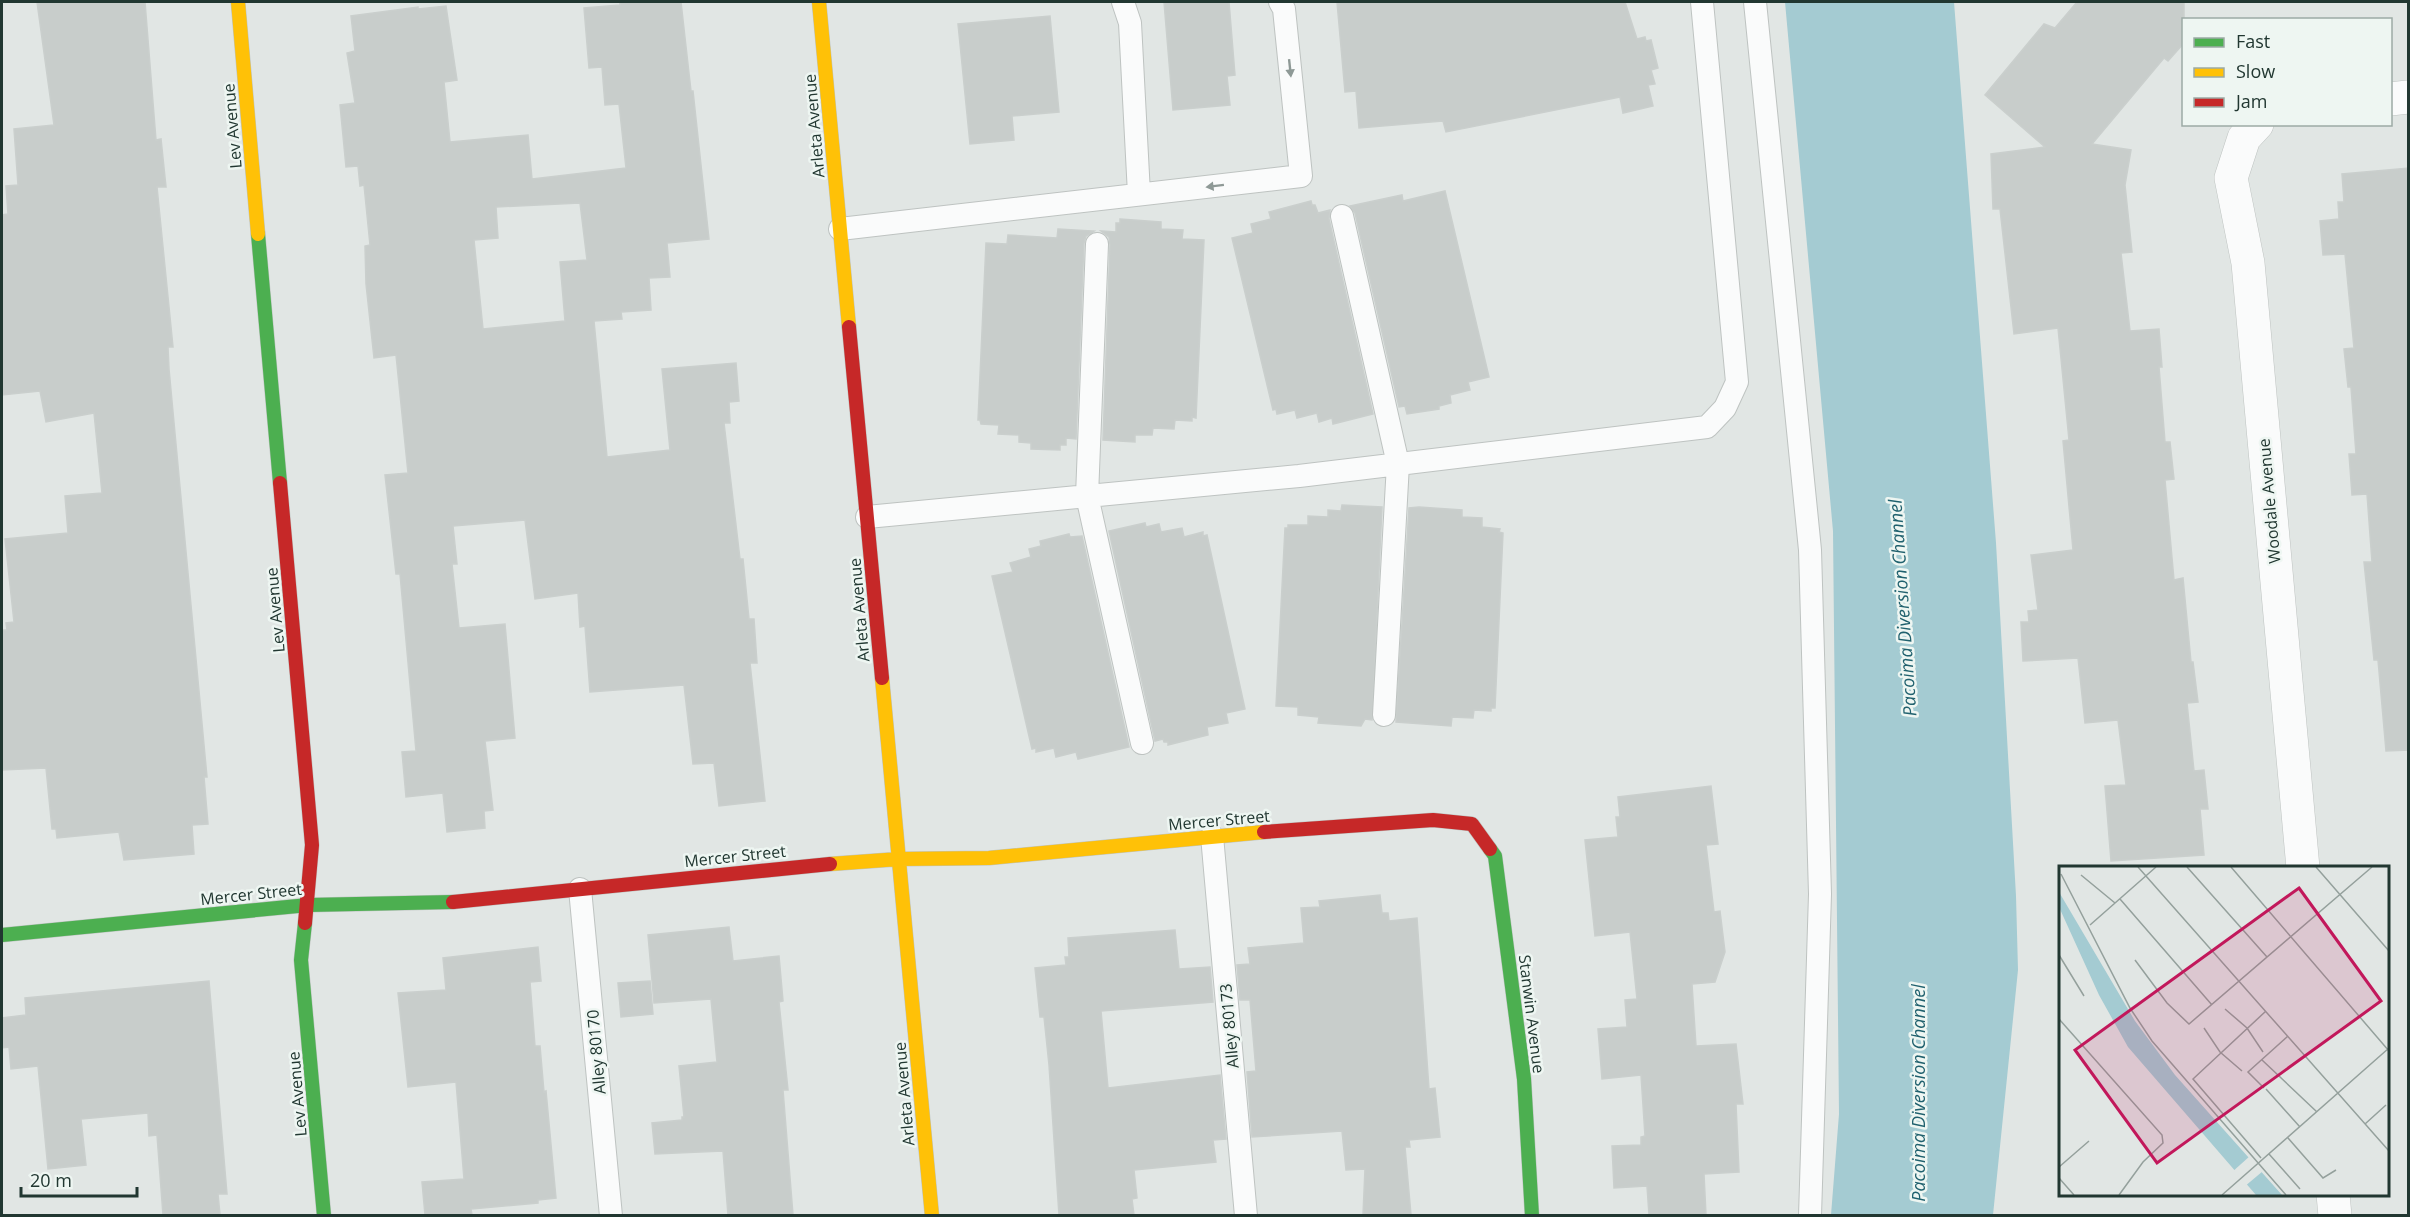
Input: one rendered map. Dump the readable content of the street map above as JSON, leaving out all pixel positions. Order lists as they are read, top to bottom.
{
  "streets": {
    "street": [
      "Lev Avenue",
      "Arleta Avenue",
      "Woodale Avenue",
      "Mercer Street",
      "Stanwin Avenue"
    ],
    "lane": ["Alley 80173", "Alley 80170"]
  },
  "crossings": [
    ["Lev Avenue", "Mercer Street"],
    ["Arleta Avenue", "Mercer Street"],
    ["Mercer Street", "Stanwin Avenue"],
    ["Mercer Street", "Alley 80173"],
    ["Mercer Street", "Alley 80170"]
  ],
  "water": ["Pacoima Diversion Channel"],
  "legend": ["Fast", "Slow", "Jam"],
  "scale_bar": "20 m"
}
